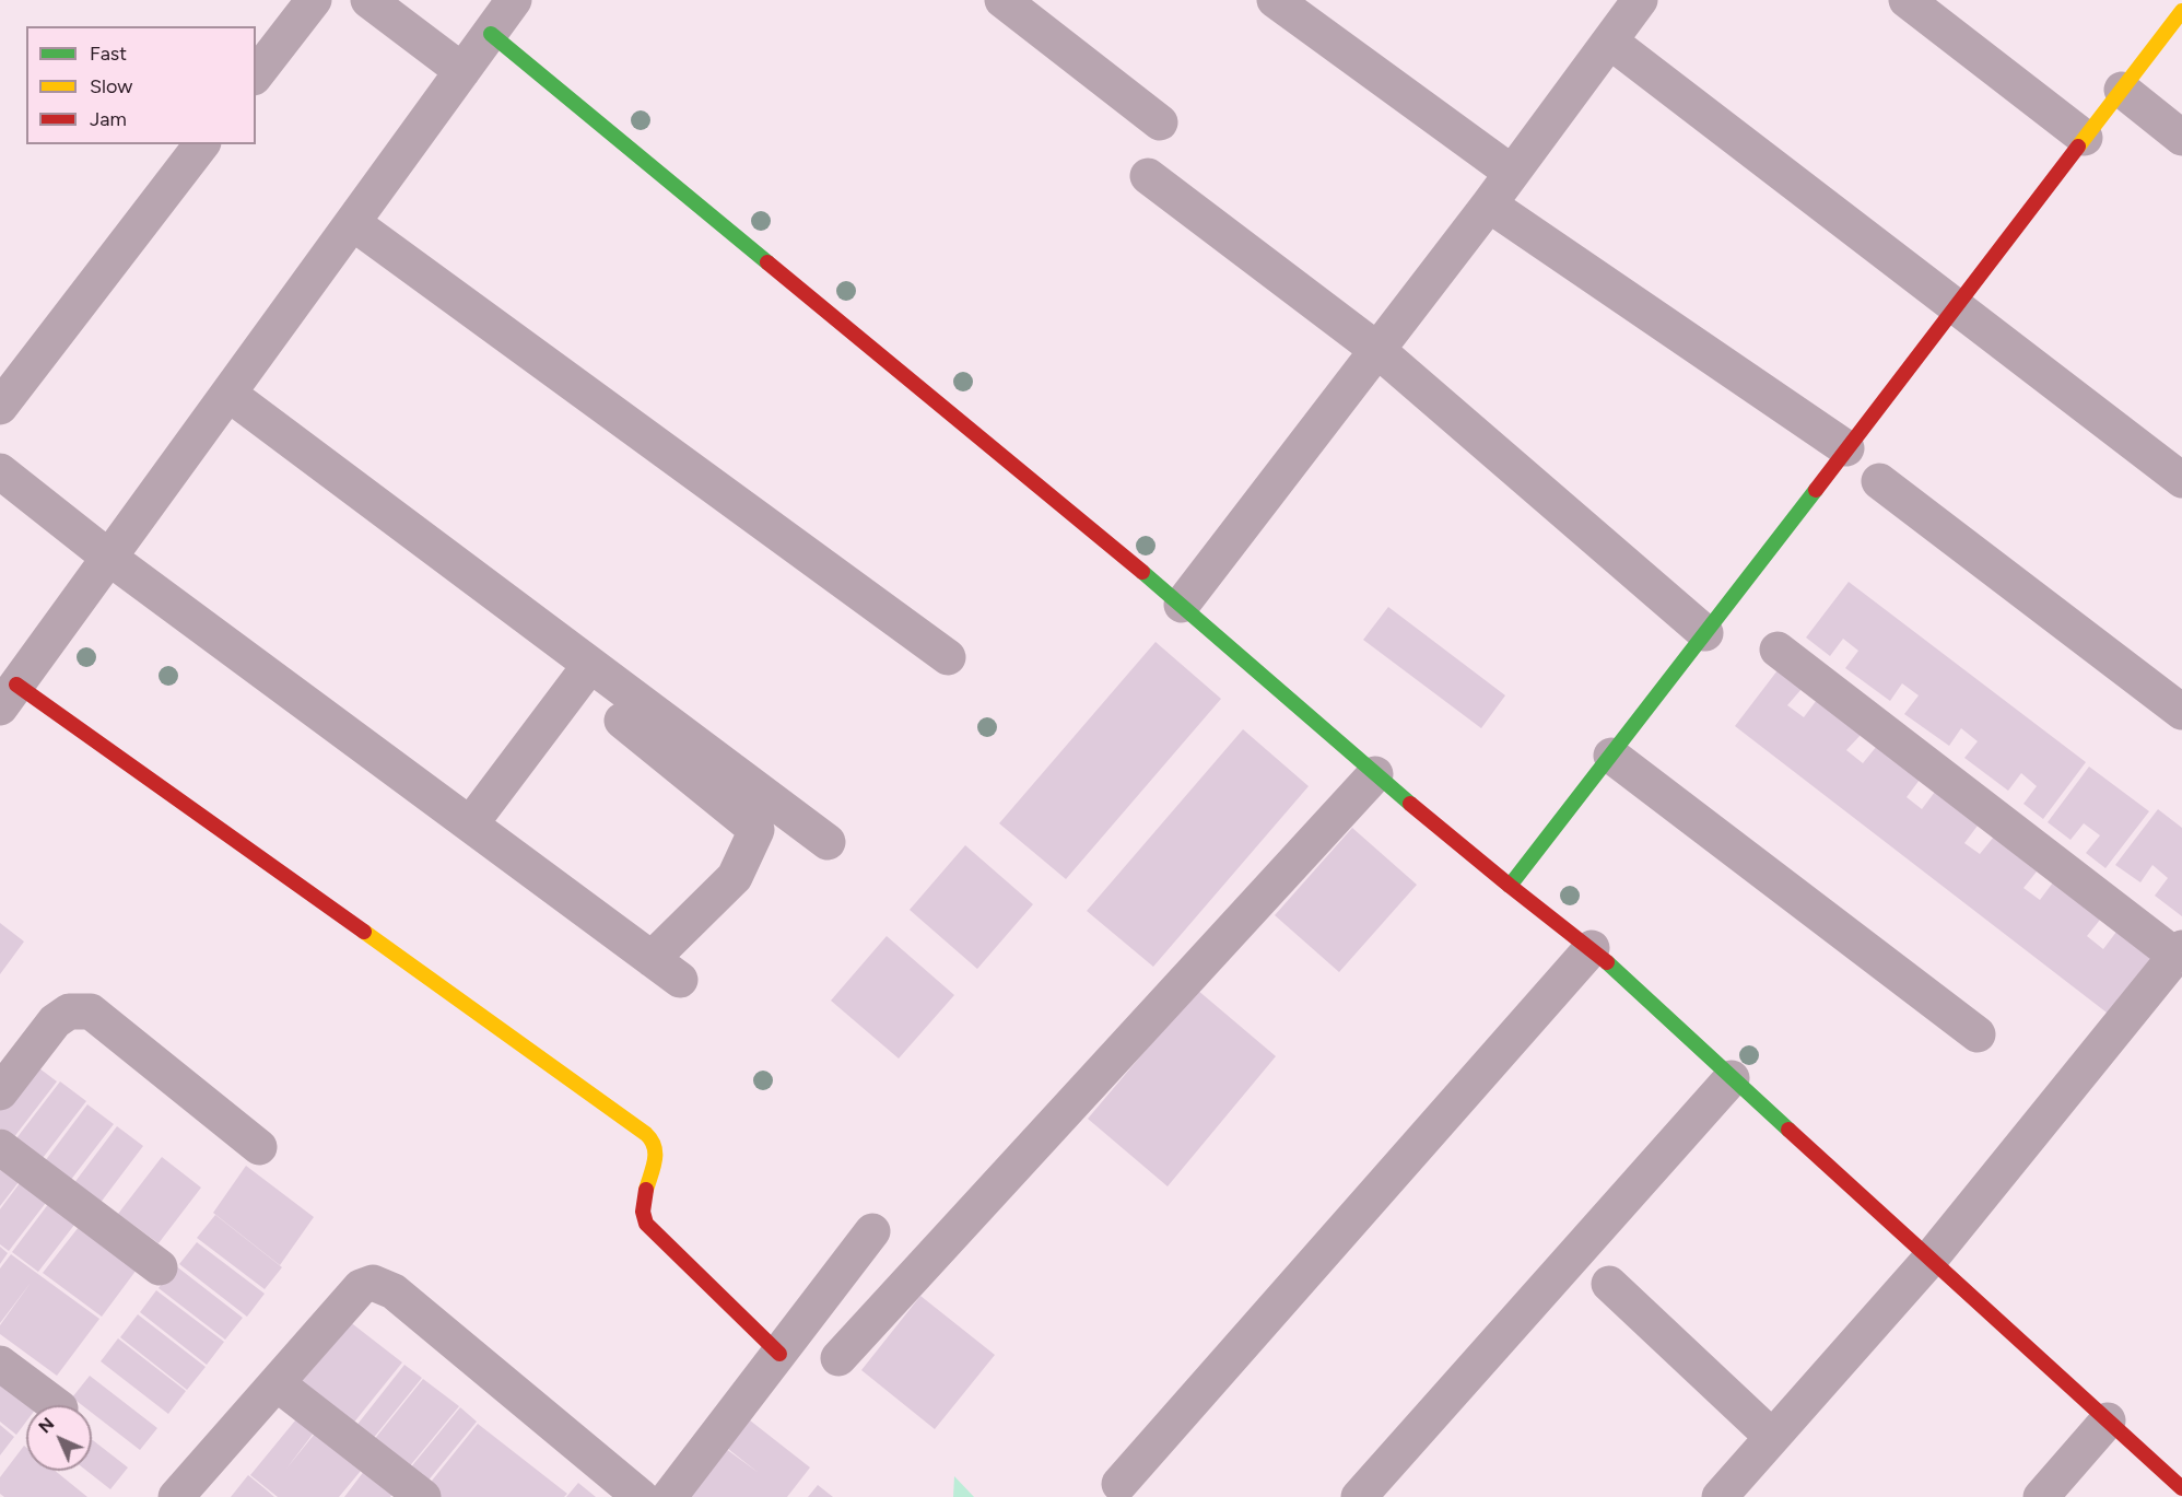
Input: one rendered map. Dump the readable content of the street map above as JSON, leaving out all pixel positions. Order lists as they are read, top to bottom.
{
  "legend": ["Fast", "Slow", "Jam"],
  "north": "top left"
}
